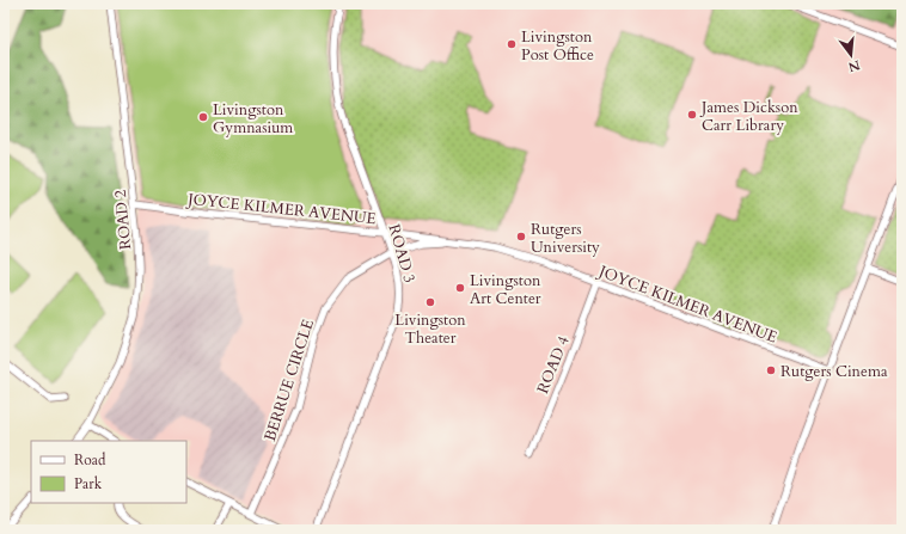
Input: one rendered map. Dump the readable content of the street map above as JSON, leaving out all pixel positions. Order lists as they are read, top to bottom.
{
  "streets": {
    "street": [
      "JOYCE KILMER AVENUE",
      "ROAD 2",
      "ROAD 3",
      "ROAD 4",
      "BERRUE CIRCLE"
    ]
  },
  "crossings": [
    ["JOYCE KILMER AVENUE", "ROAD 2"],
    ["JOYCE KILMER AVENUE", "ROAD 3"],
    ["JOYCE KILMER AVENUE", "ROAD 4"],
    ["JOYCE KILMER AVENUE", "BERRUE CIRCLE"],
    ["ROAD 3", "BERRUE CIRCLE"]
  ],
  "places": [
    "Livingston Post Office",
    "James Dickson Carr Library",
    "Livingston Gymnasium",
    "Rutgers University",
    "Livingston Art Center",
    "Livingston Theater",
    "Rutgers Cinema"
  ],
  "legend": ["Road", "Park"],
  "north": "bottom"
}
